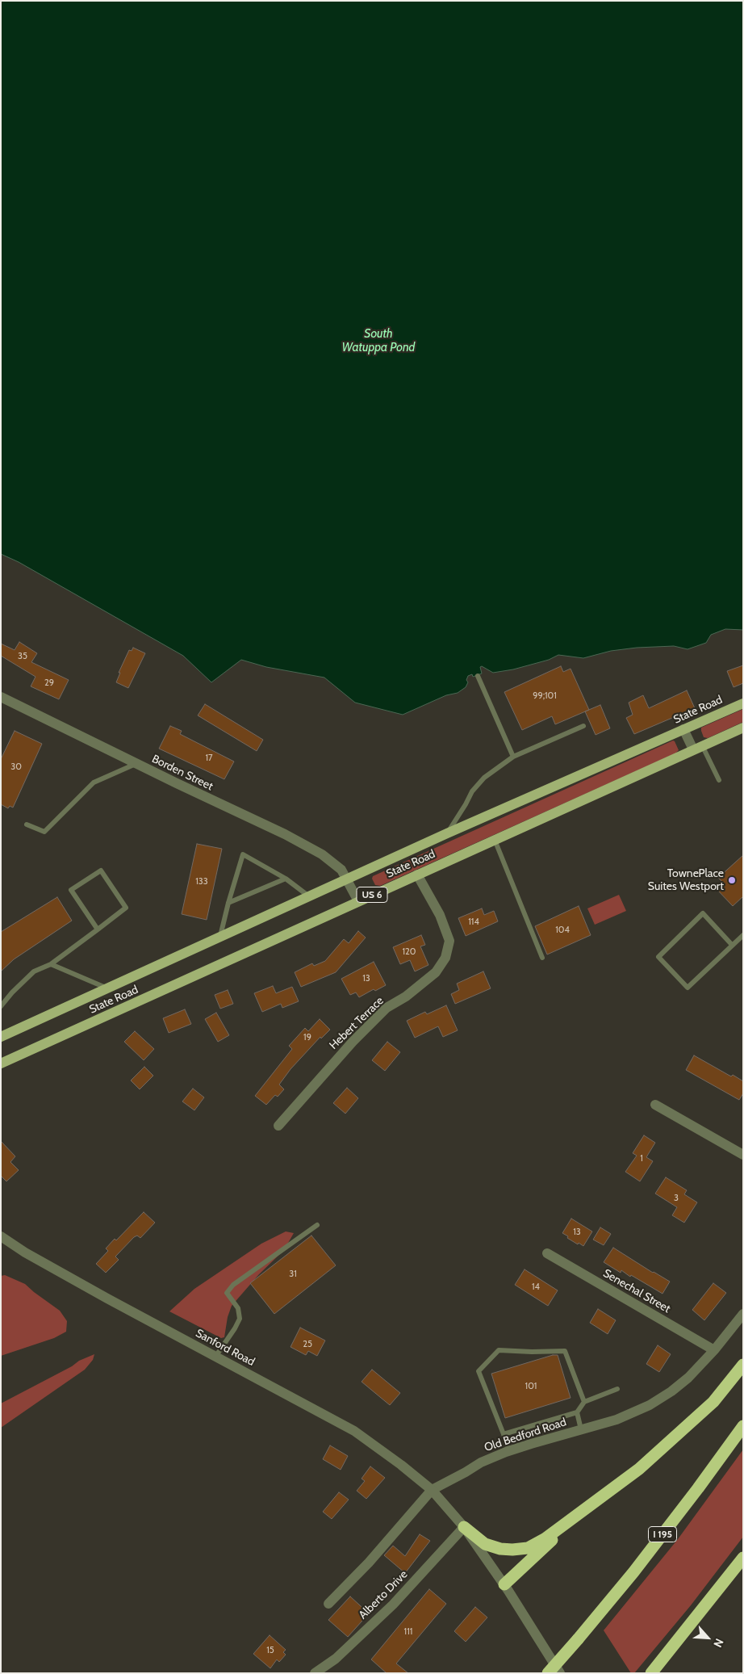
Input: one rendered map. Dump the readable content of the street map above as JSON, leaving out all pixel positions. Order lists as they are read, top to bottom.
{
  "streets": {
    "highway": ["I 195"],
    "main road": ["State Road", "US 6"],
    "street": [
      "Borden Street",
      "Hebert Terrace",
      "Senechal Street",
      "Sanford Road",
      "Old Bedford Road",
      "Alberto Drive"
    ]
  },
  "crossings": [
    ["State Road", "Borden Street"],
    ["State Road", "Hebert Terrace"],
    ["Senechal Street", "Old Bedford Road"],
    ["Sanford Road", "Old Bedford Road"]
  ],
  "water": ["South Watuppa Pond"],
  "places": ["TownePlace Suites Westport"],
  "house_numbers": [
    "35",
    "29",
    "99;101",
    "17",
    "30",
    "133",
    "114",
    "104",
    "120",
    "13",
    "19",
    "1",
    "3",
    "13",
    "31",
    "14",
    "25",
    "101",
    "111",
    "15"
  ],
  "north": "bottom right"
}
